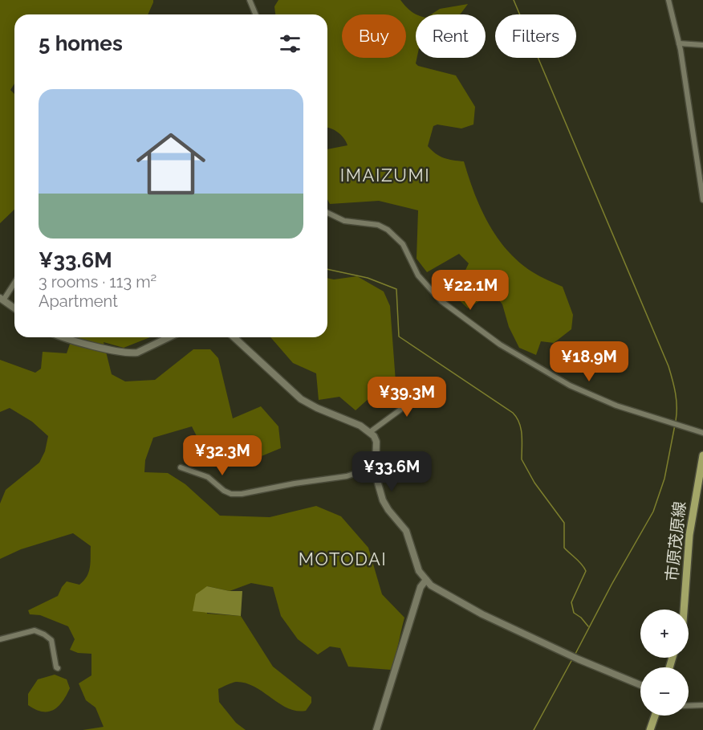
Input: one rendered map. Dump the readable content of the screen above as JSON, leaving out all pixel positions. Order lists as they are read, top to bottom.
{
  "streets": {
    "main road": ["市原茂原線"]
  },
  "districts": ["IMAIZUMI", "MOTODAI"],
  "page": {
    "chip": ["Buy", "Rent", "Filters"],
    "heading": "5 homes",
    "list": [
      {
        "name": "¥33.6M",
        "note": "3 rooms · 113 m² · Apartment"
      }
    ],
    "price": [
      "¥22.1M",
      "¥18.9M",
      "¥39.3M",
      "¥32.3M",
      "¥33.6M"
    ],
    "map_buttons": ["+", "−"]
  }
}
